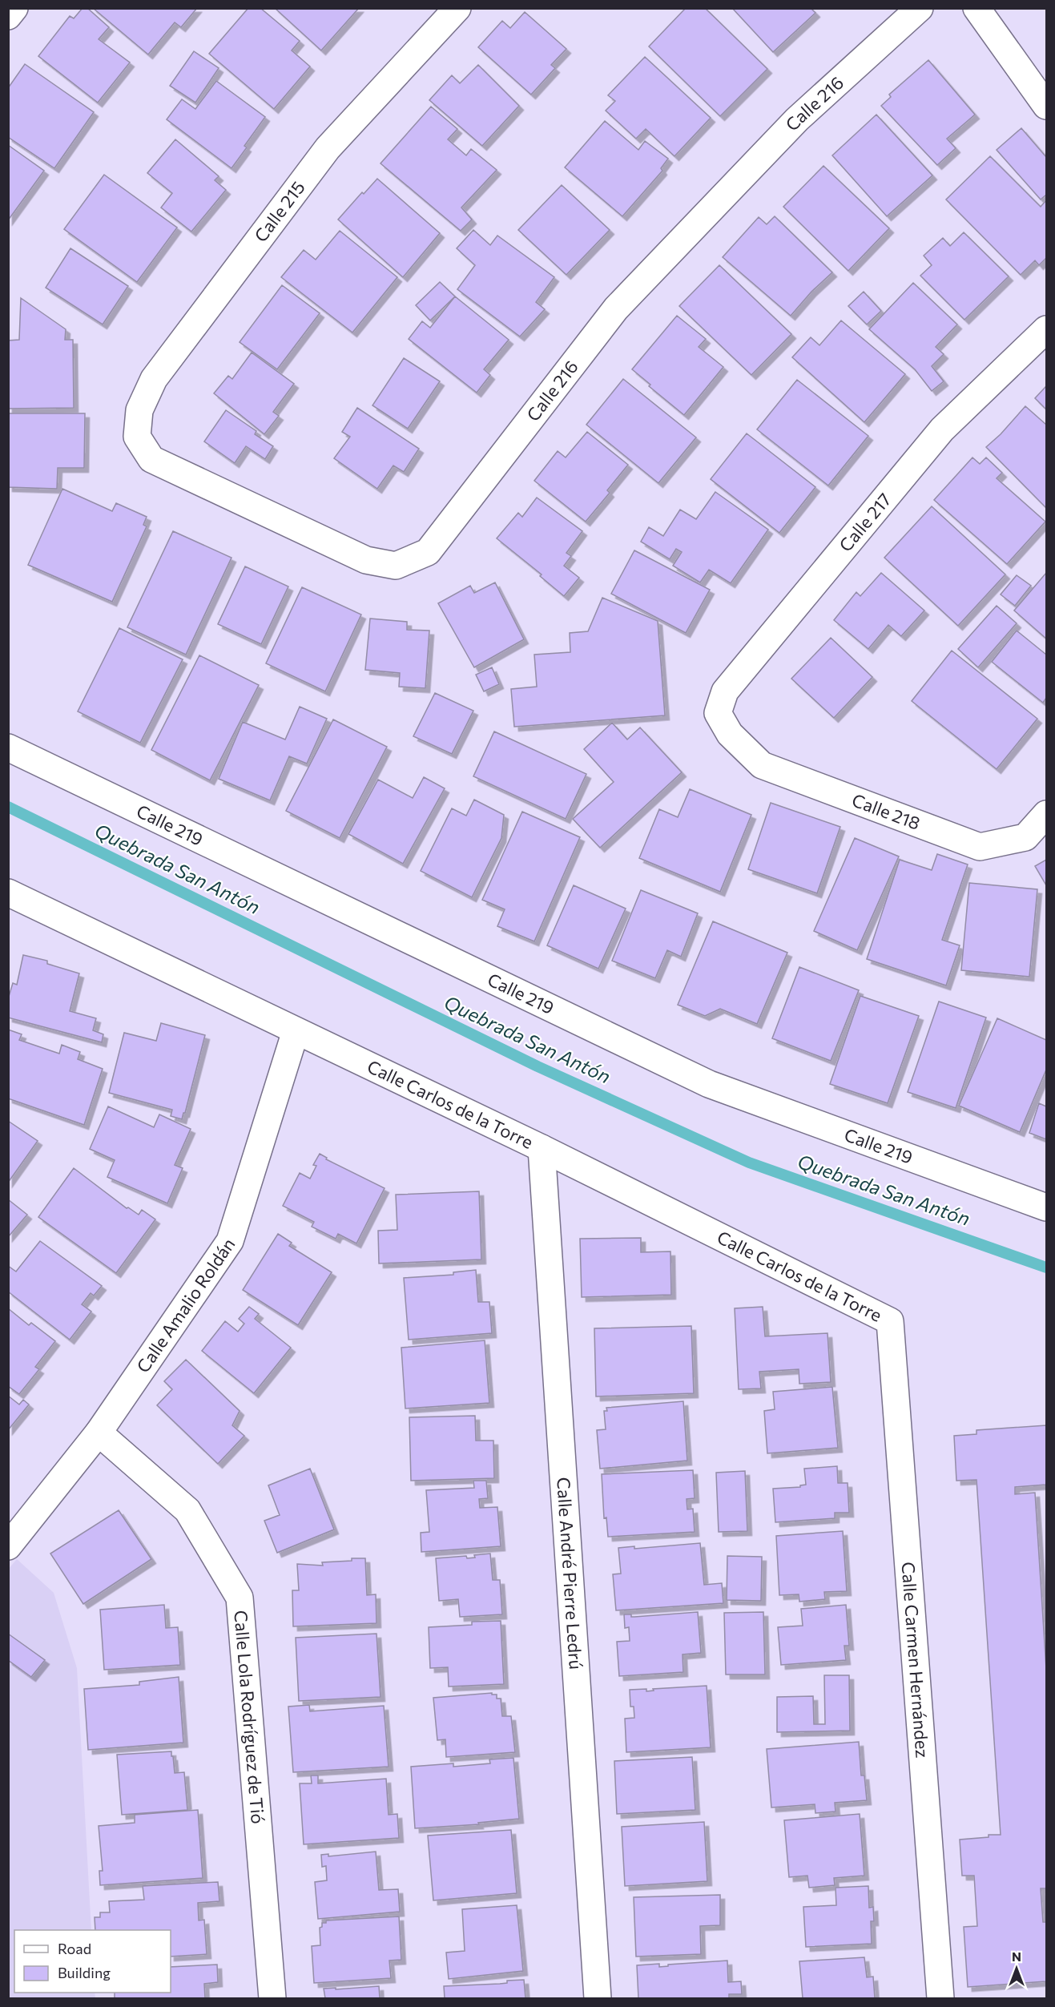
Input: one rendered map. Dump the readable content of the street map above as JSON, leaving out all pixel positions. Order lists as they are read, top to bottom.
{
  "streets": {
    "street": [
      "Calle 216",
      "Calle 215",
      "Calle 217",
      "Calle 218",
      "Calle 219",
      "Calle Carlos de la Torre",
      "Calle Amalio Roldán",
      "Calle André Pierre Ledrú",
      "Calle Carmen Hernández",
      "Calle Lola Rodríguez de Tió"
    ]
  },
  "crossings": [
    ["Calle 216", "Calle 215"],
    ["Calle 217", "Calle 218"],
    ["Calle Carlos de la Torre", "Calle Amalio Roldán"],
    ["Calle Carlos de la Torre", "Calle André Pierre Ledrú"],
    ["Calle Carlos de la Torre", "Calle Carmen Hernández"],
    ["Calle Amalio Roldán", "Calle Lola Rodríguez de Tió"]
  ],
  "water": ["Quebrada San Antón"],
  "legend": ["Road", "Building"],
  "north": "top"
}
